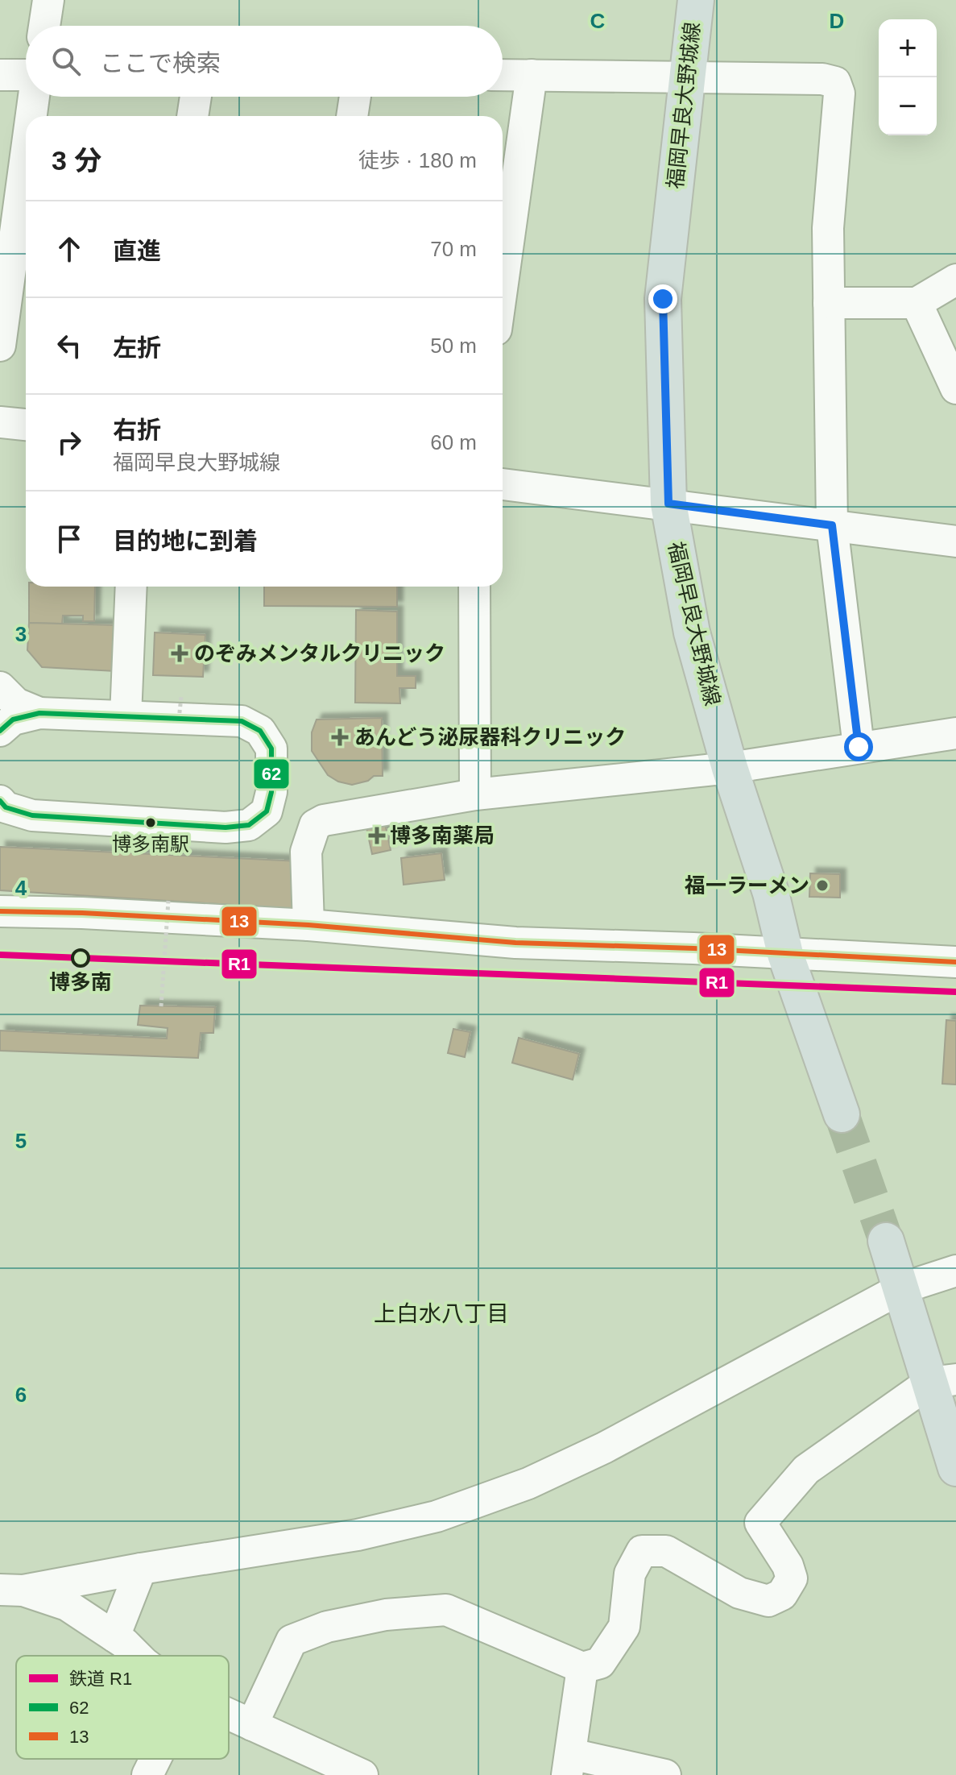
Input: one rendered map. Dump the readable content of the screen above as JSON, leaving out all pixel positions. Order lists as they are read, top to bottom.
{
  "streets": {
    "main road": ["福岡早良大野城線"]
  },
  "districts": ["上白水八丁目"],
  "places": {
    "health": ["のぞみメンタルクリニック", "あんどう泌尿器科クリニック", "博多南薬局"],
    "other": ["博多南駅", "福一ラーメン", "博多南"]
  },
  "lines": ["transit line 62", "transit line 13", "rail line R1"],
  "legend": ["鉄道 R1", "62", "13"],
  "page": {
    "map_buttons": ["+", "−"],
    "search": "ここで検索",
    "heading": ["3 分", "徒歩 · 180 m"],
    "list": [
      ["直進", "70 m"],
      ["左折", "50 m"],
      ["右折", "福岡早良大野城線", "60 m"],
      "目的地に到着"
    ]
  },
  "grid": {
    "columns": ["C", "D"],
    "rows": [
      "3",
      "4",
      "5",
      "6"
    ]
  }
}
